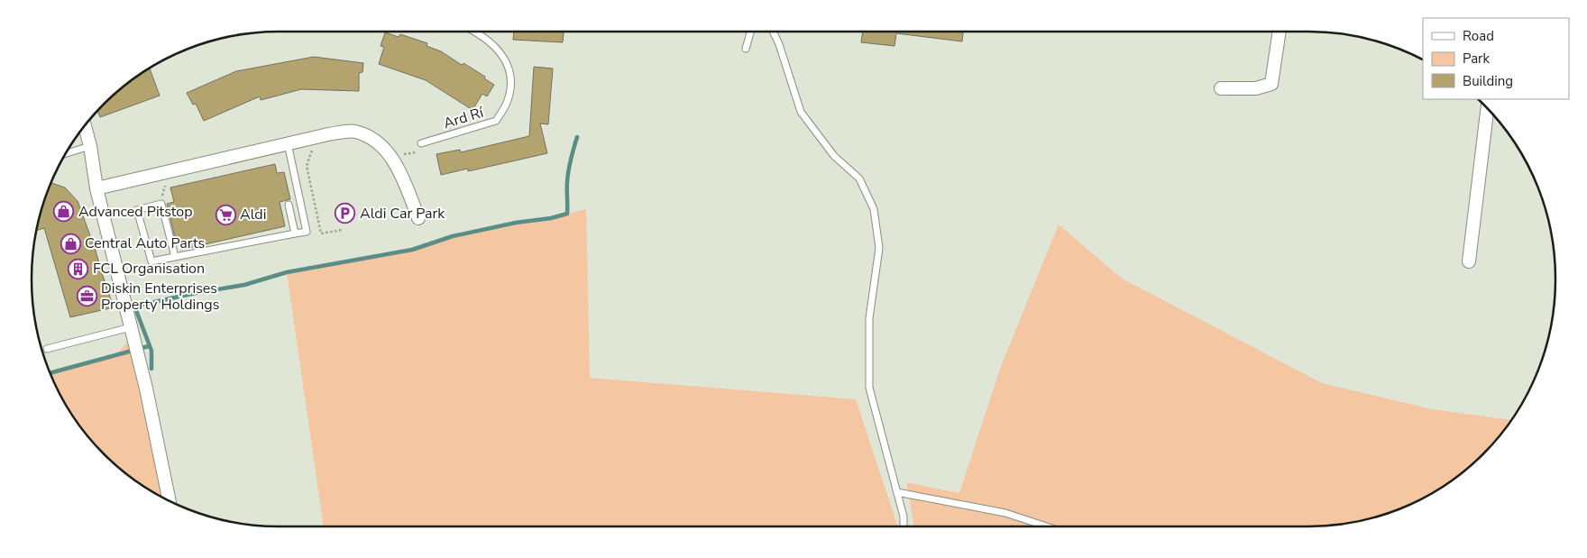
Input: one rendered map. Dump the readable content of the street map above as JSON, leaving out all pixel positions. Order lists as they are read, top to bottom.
{
  "streets": {
    "lane": ["Ard Rí"]
  },
  "places": {
    "shop": ["Advanced Pitstop", "Central Auto Parts"],
    "parking": ["Aldi Car Park"],
    "supermarket": ["Aldi"],
    "building": ["FCL Organisation"],
    "office": ["Diskin Enterprises Property Holdings"]
  },
  "legend": ["Road", "Park", "Building"]
}
